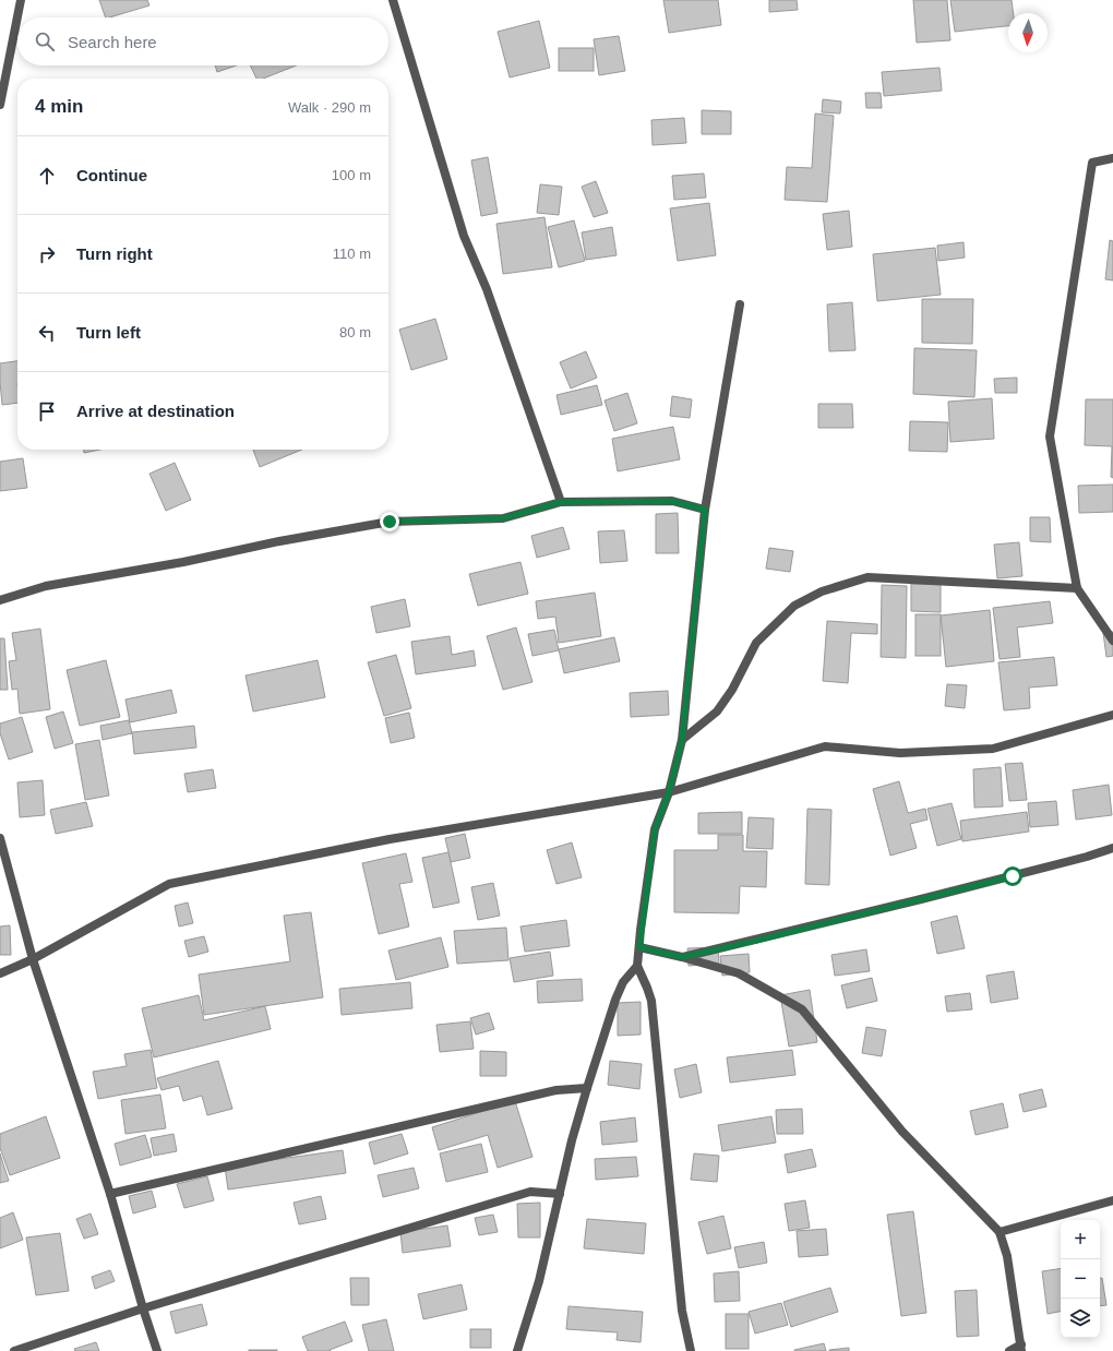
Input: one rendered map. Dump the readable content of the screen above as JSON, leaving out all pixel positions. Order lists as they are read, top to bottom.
{
  "north": "bottom",
  "page": {
    "search": "Search here",
    "heading": ["4 min", "Walk · 290 m"],
    "list": [
      ["Continue", "100 m"],
      ["Turn right", "110 m"],
      ["Turn left", "80 m"],
      "Arrive at destination"
    ],
    "map_buttons": ["+", "−"]
  }
}
